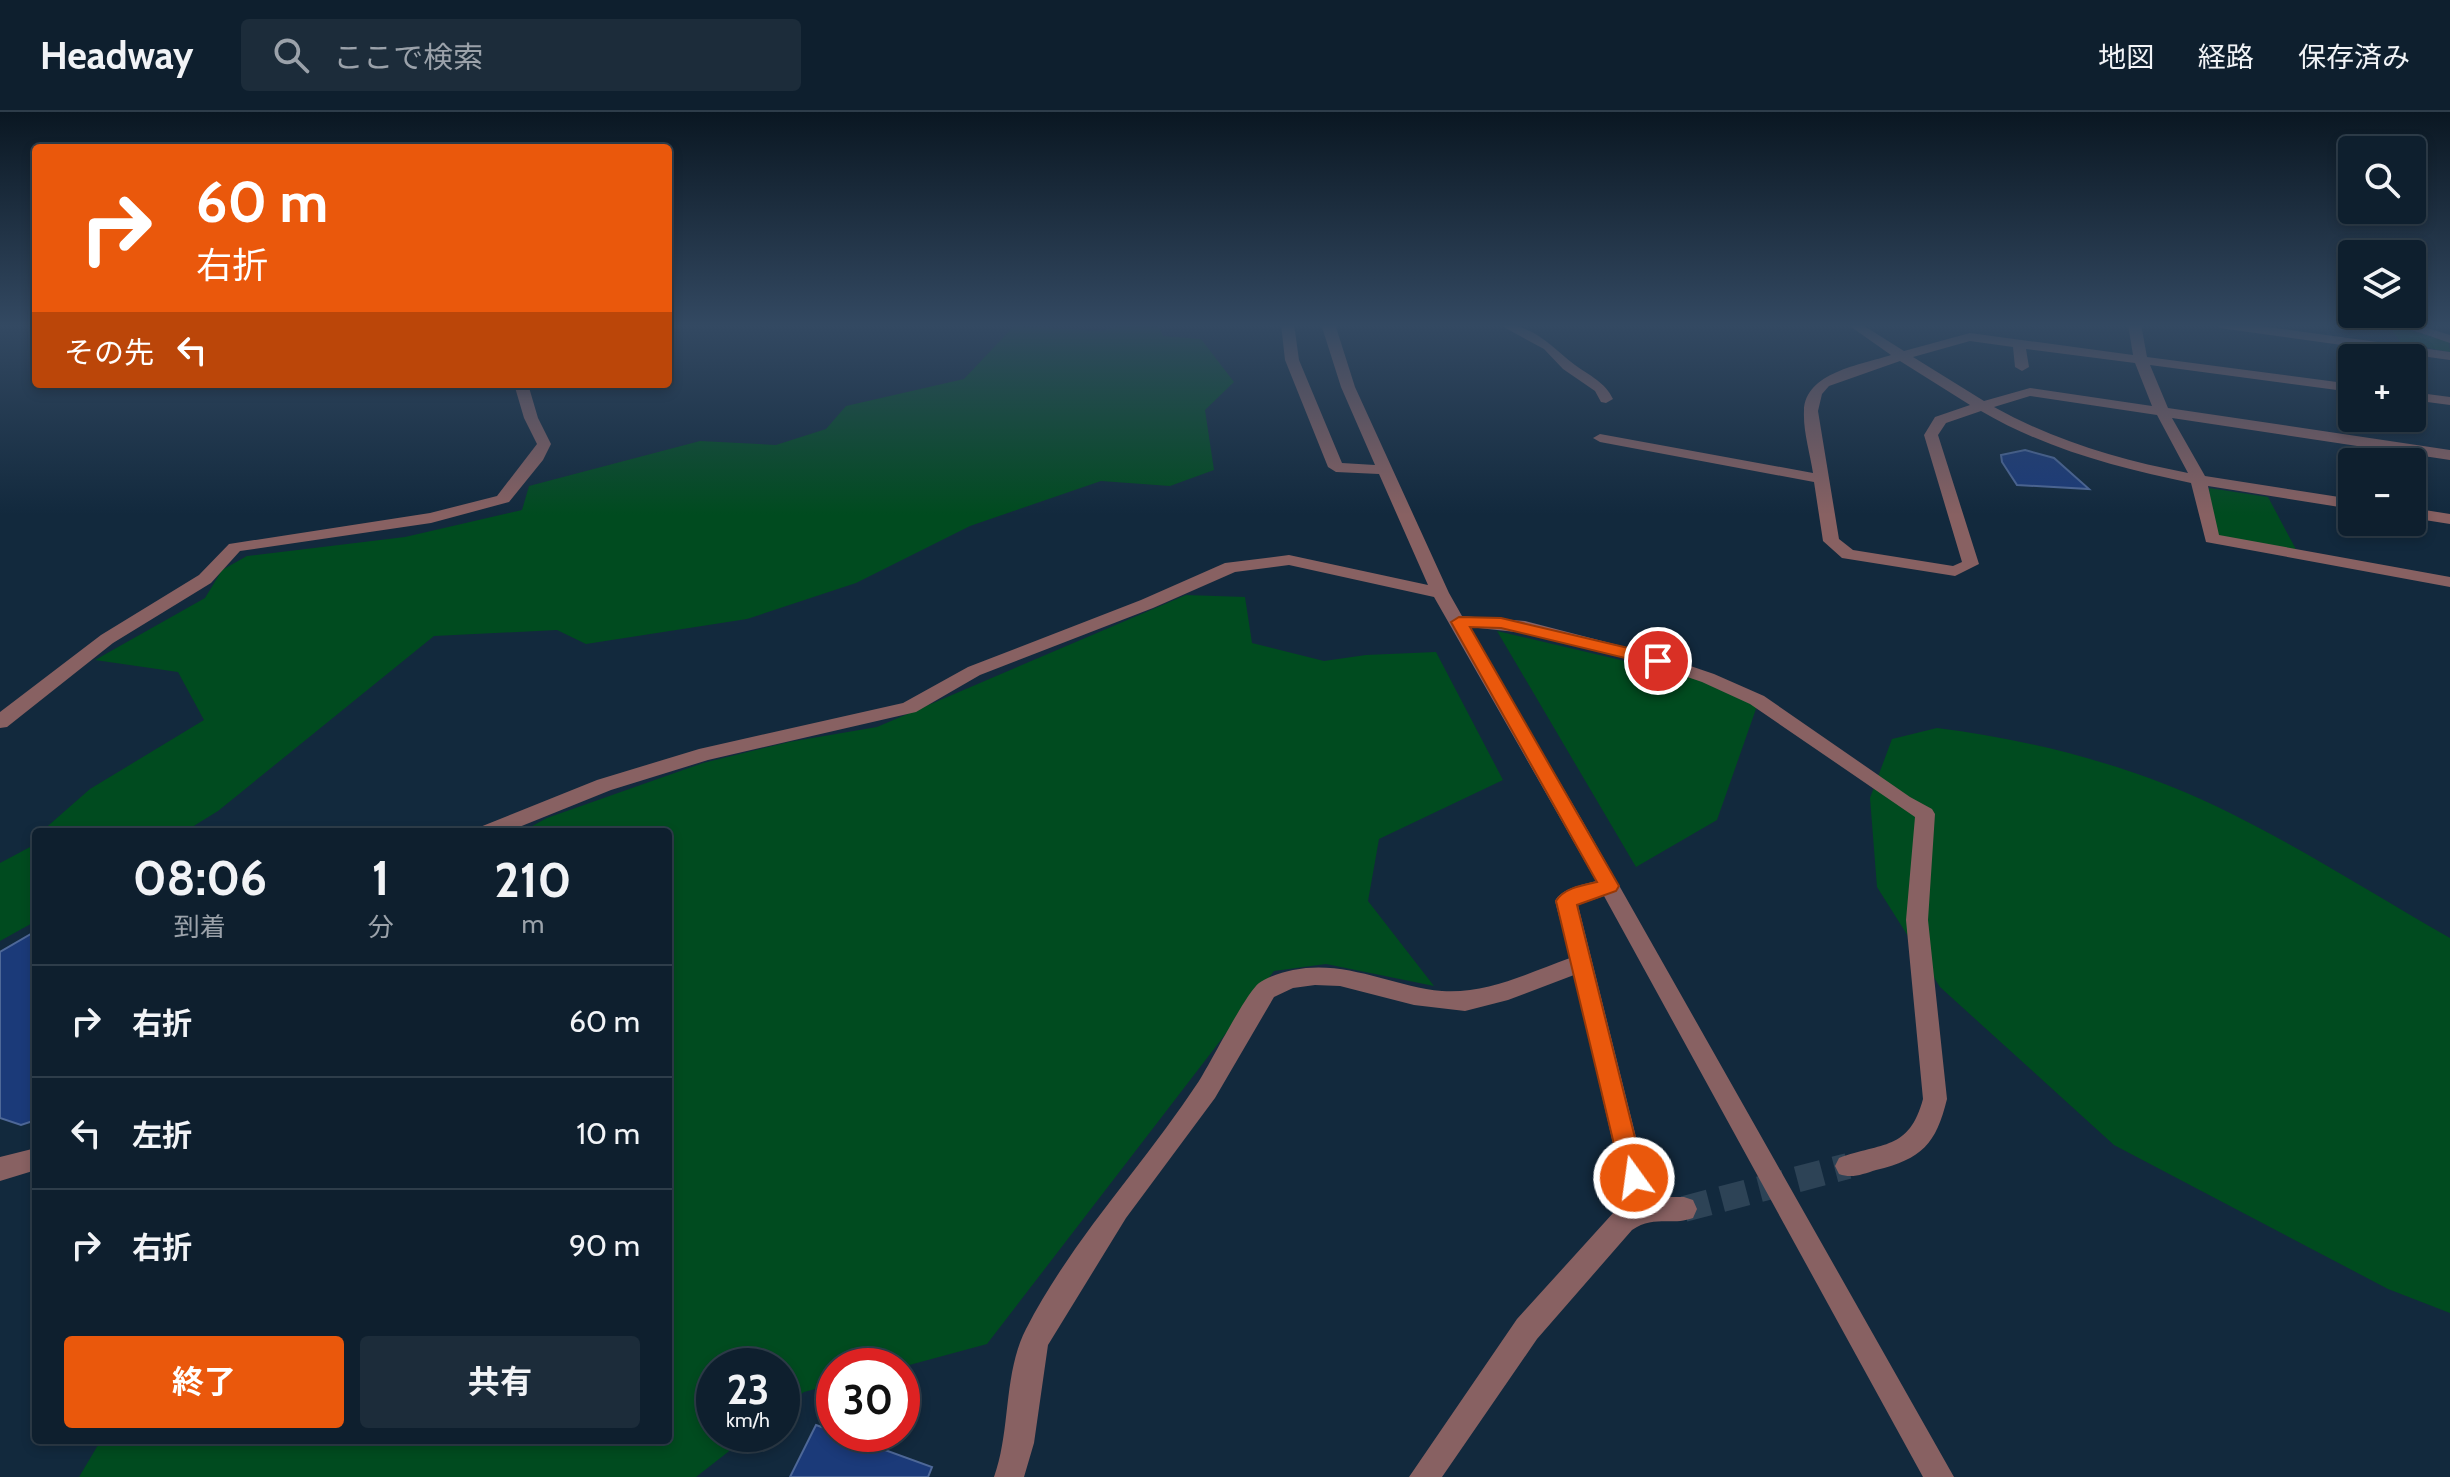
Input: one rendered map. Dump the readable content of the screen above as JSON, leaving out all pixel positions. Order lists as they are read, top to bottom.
{
  "page": {
    "header": "Headway",
    "search": "ここで検索",
    "nav": ["地図", "経路", "保存済み"],
    "map_buttons": ["+", "−"],
    "turn": ["60 m", "右折"],
    "then": "その先",
    "eta": [
      "08:06",
      "到着",
      "1",
      "分",
      "210",
      "m"
    ],
    "list": [
      {
        "name": "右折",
        "value": "60 m"
      },
      {
        "name": "左折",
        "value": "10 m"
      },
      {
        "name": "右折",
        "value": "90 m"
      }
    ],
    "buttons": ["終了", "共有"],
    "speed": "23 km/h",
    "limit": "30"
  }
}
